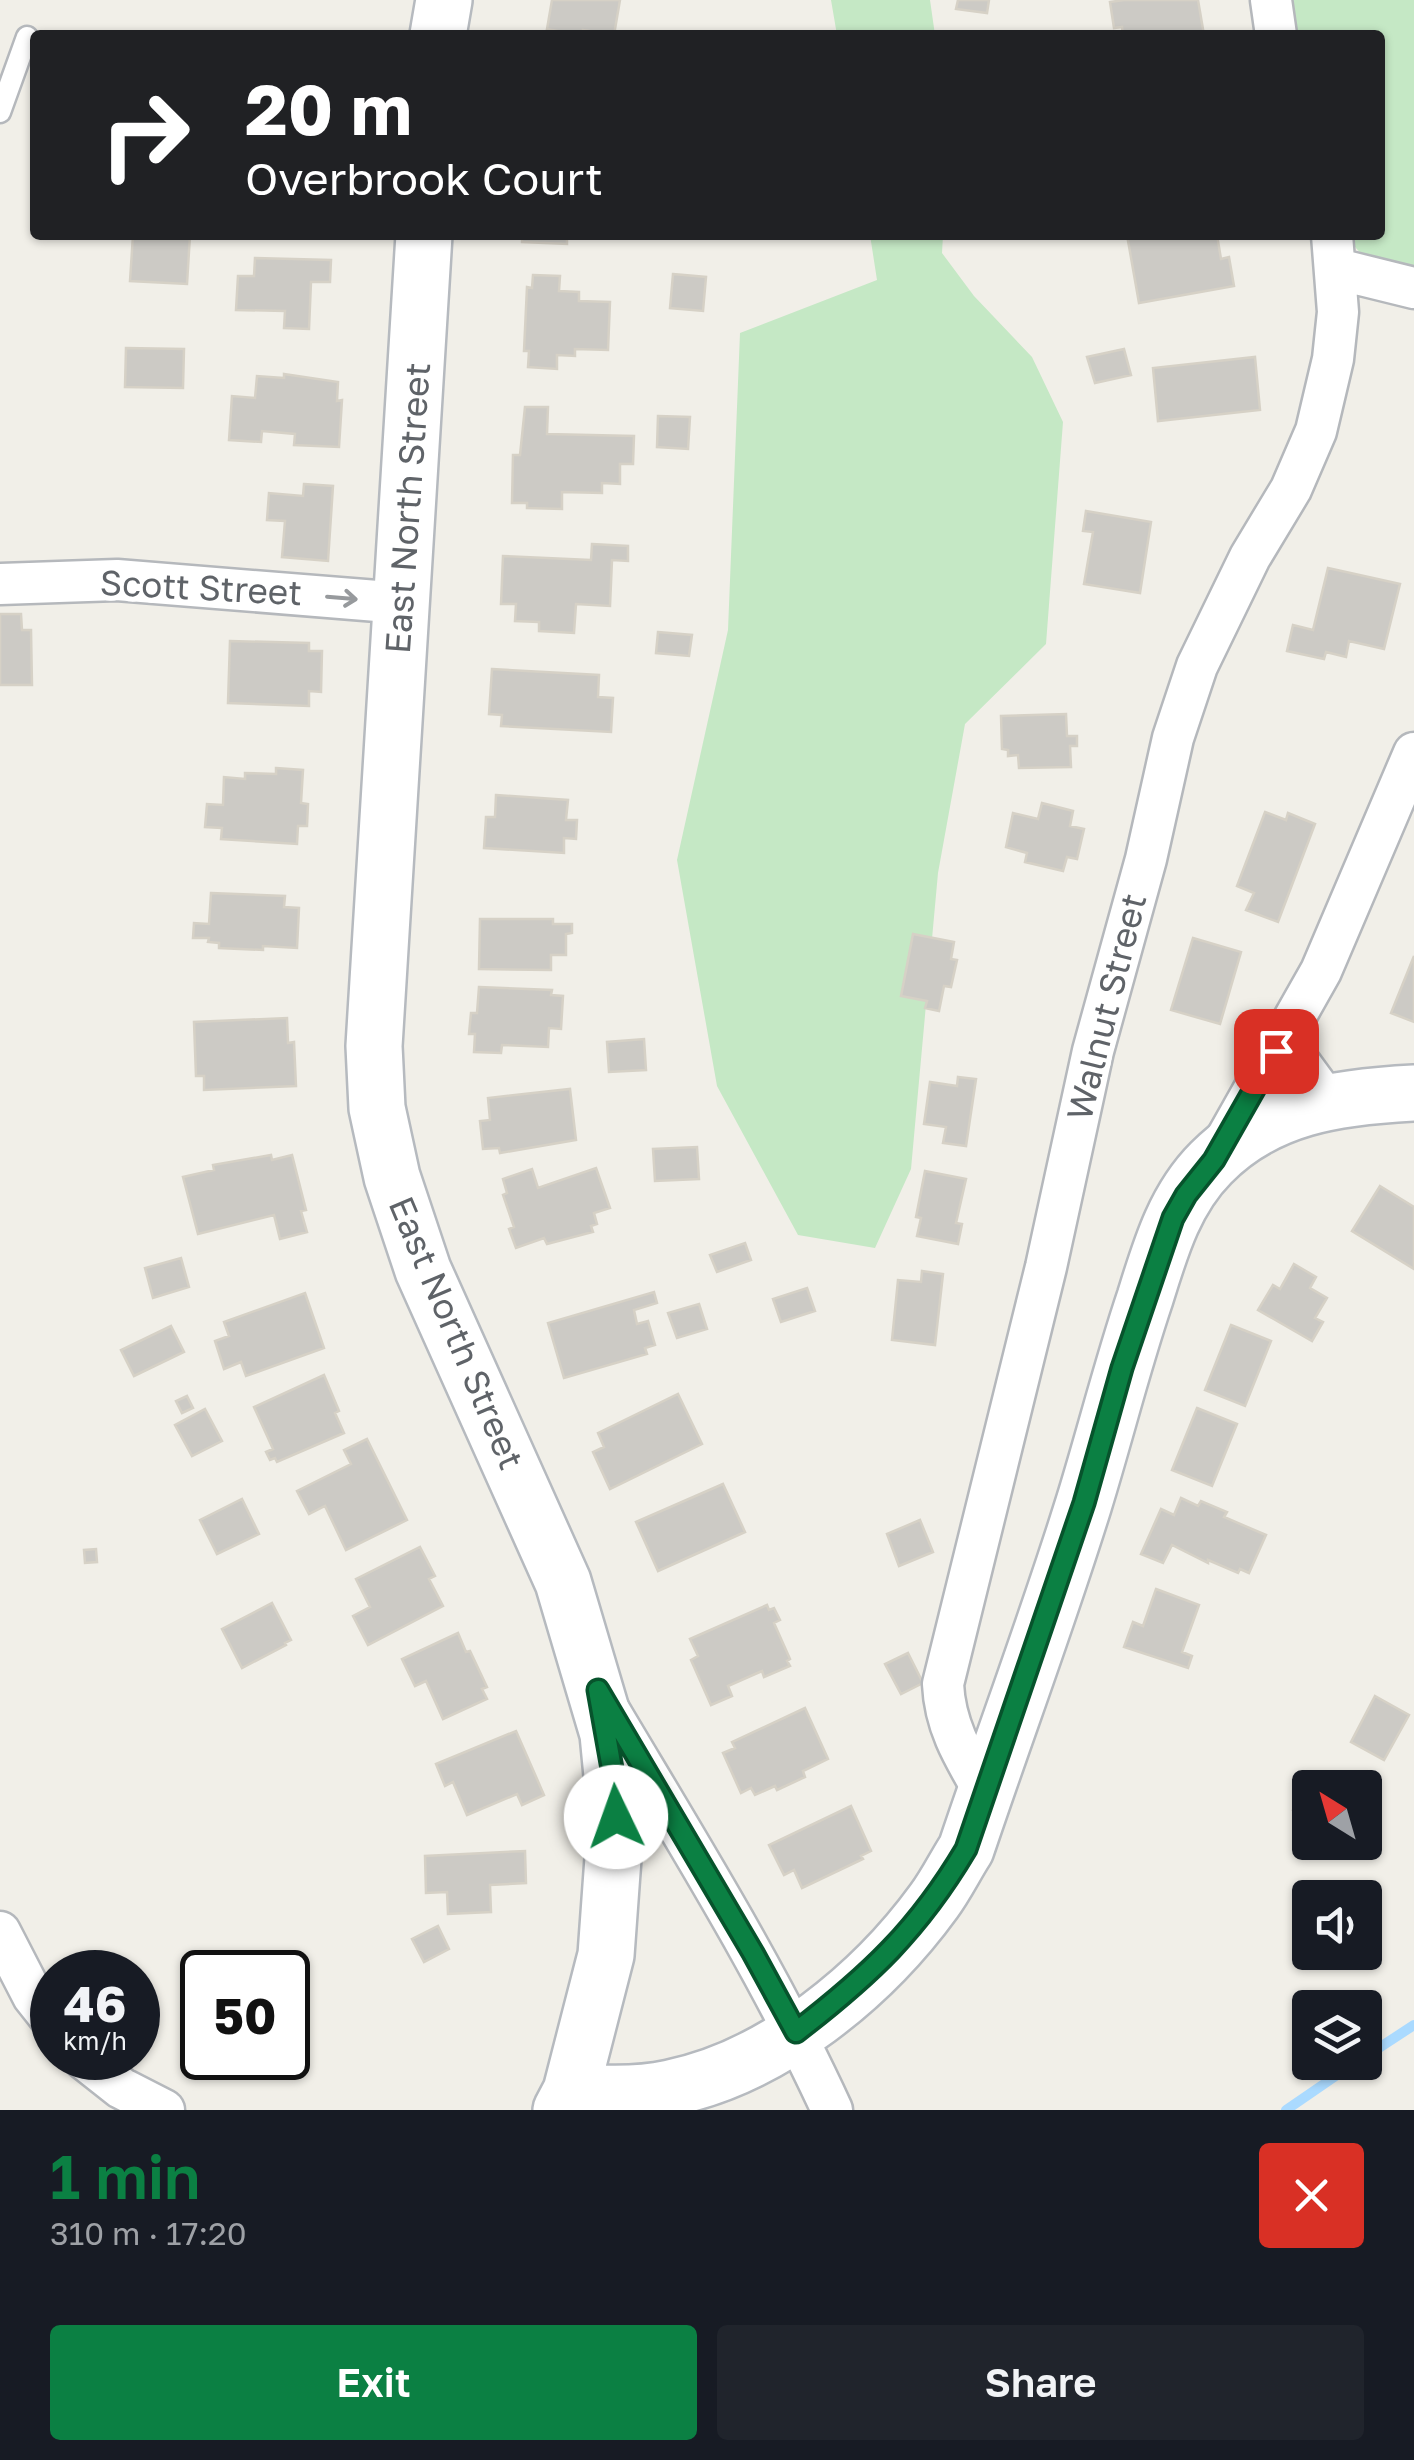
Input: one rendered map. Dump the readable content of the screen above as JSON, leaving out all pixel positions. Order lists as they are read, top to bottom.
{
  "streets": {
    "main road": ["East North Street"],
    "street": ["Scott Street", "Walnut Street"]
  },
  "crossings": [
    ["East North Street", "Scott Street"]
  ],
  "one_way": ["Scott Street"],
  "north": "top left",
  "page": {
    "turn": ["20 m", "Overbrook Court"],
    "speed": "46 km/h",
    "limit": "50",
    "heading": ["1 min", "310 m · 17:20"],
    "buttons": ["Exit", "Share"]
  }
}
